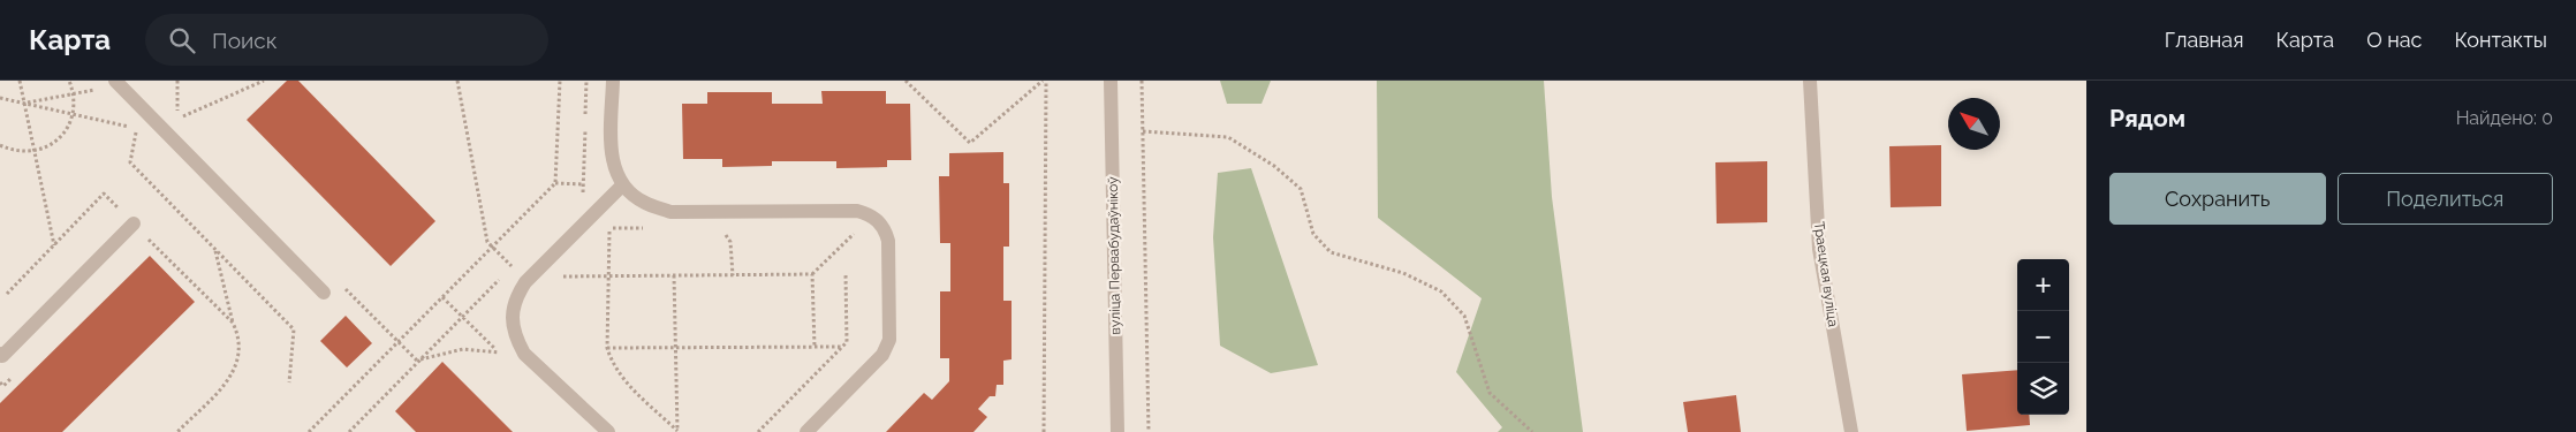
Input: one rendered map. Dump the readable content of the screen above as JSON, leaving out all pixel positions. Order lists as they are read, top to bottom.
{
  "streets": {
    "street": ["вуліца Первабудаўнікоў", "Траецкая вуліца"]
  },
  "north": "top left",
  "page": {
    "header": "Карта",
    "search": "Поиск",
    "nav": [
      "Главная",
      "Карта",
      "О нас",
      "Контакты"
    ],
    "heading": ["Рядом", "Найдено: 0"],
    "buttons": ["Сохранить", "Поделиться"],
    "map_buttons": ["+", "−"]
  }
}
